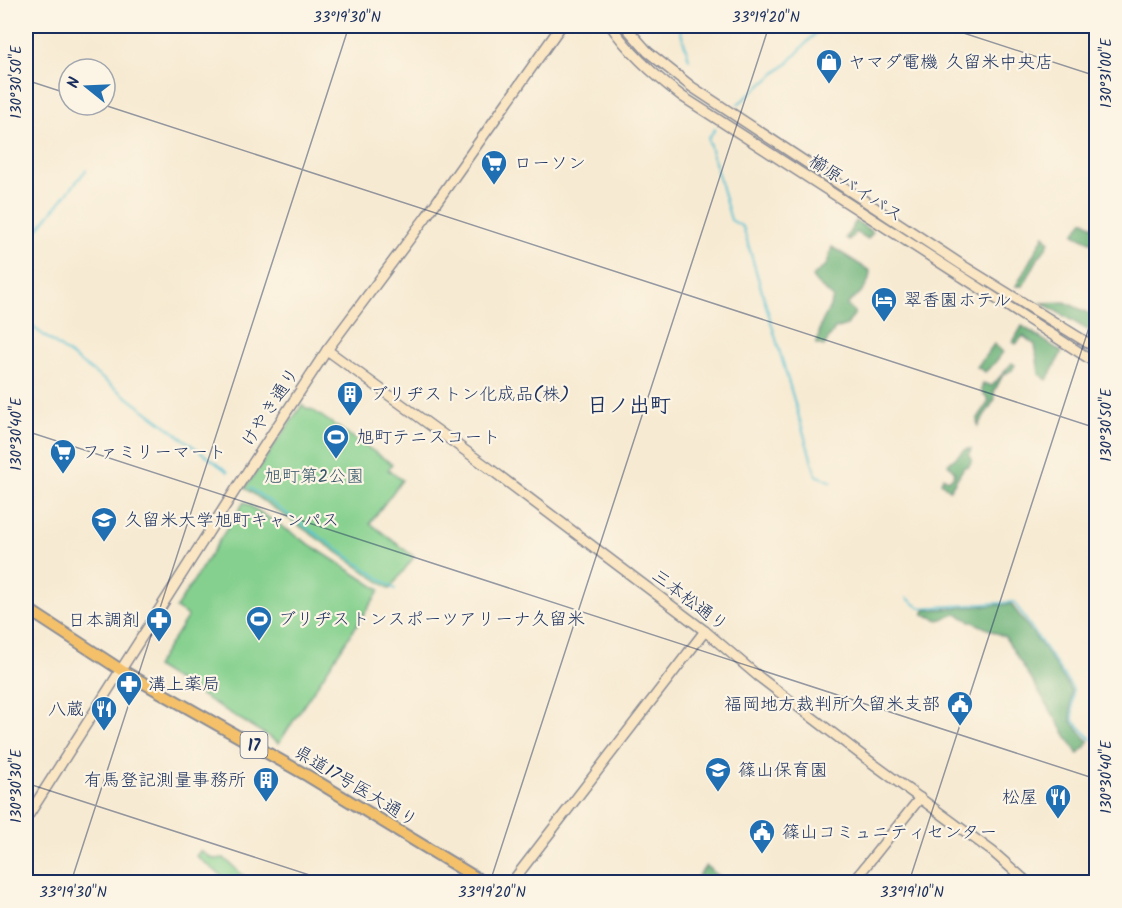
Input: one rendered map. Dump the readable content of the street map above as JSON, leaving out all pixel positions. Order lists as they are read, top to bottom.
{
  "streets": {
    "main road": ["17", "県道17号医大通り"],
    "street": ["櫛原バイパス", "けやき通り", "三本松通り"]
  },
  "crossings": [
    ["けやき通り", "三本松通り"],
    ["けやき通り", "県道17号医大通り"]
  ],
  "districts": ["日ノ出町"],
  "parks": ["旭町第2公園"],
  "places": {
    "shop": ["ヤマダ電機 久留米中央店"],
    "supermarket": ["ローソン", "ファミリーマート"],
    "hotel": ["翠香園ホテル"],
    "building": ["ブリヂストン化成品(株)", "有馬登記測量事務所"],
    "sports": ["旭町テニスコート", "ブリヂストンスポーツアリーナ久留米"],
    "school or university": ["久留米大学旭町キャンパス", "篠山保育園"],
    "pharmacy": ["日本調剤", "溝上薬局"],
    "public building": ["福岡地方裁判所久留米支部", "篠山コミュニティセンター"],
    "restaurant": ["八蔵", "松屋"]
  },
  "north": "left",
  "coordinates": [
    "33°19'30\"N",
    "33°19'20\"N",
    "130°31'00\"E",
    "130°30'50\"E",
    "130°30'40\"E",
    "130°30'30\"E",
    "33°19'10\"N"
  ]
}
